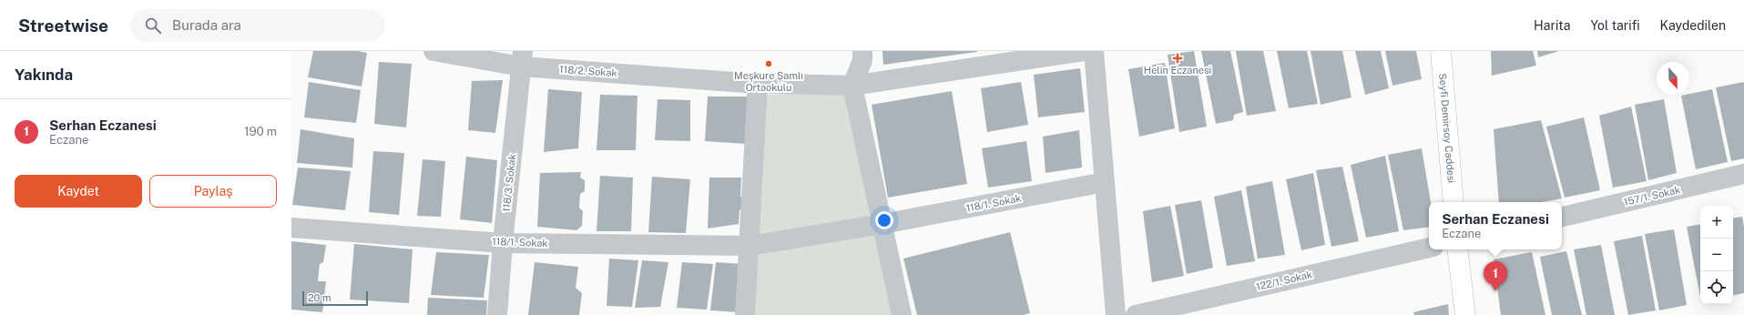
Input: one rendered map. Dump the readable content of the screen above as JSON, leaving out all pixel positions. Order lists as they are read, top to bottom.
{
  "streets": {
    "main road": ["Seyfi Demirsoy Caddesi"],
    "street": [
      "118/2. Sokak",
      "118/3. Sokak",
      "157/1. Sokak",
      "118/1. Sokak",
      "122/1. Sokak"
    ]
  },
  "crossings": [
    ["118/2. Sokak", "118/3. Sokak"],
    ["118/3. Sokak", "118/1. Sokak"]
  ],
  "places": {
    "health": ["Helin Eczanesi"],
    "other": ["Meşkure Şamlı Ortaokulu"]
  },
  "scale_bar": "20 m",
  "north": "bottom",
  "page": {
    "header": "Streetwise",
    "search": "Burada ara",
    "nav": ["Harita", "Yol tarifi", "Kaydedilen"],
    "heading": "Yakında",
    "list": [
      {
        "mark": "1",
        "name": "Serhan Eczanesi",
        "note": "Eczane",
        "value": "190 m"
      }
    ],
    "buttons": ["Kaydet", "Paylaş"],
    "popup": ["Serhan Eczanesi", "Eczane"],
    "map_buttons": ["+", "−"],
    "pins": "1",
    "scale": "20 m"
  }
}
